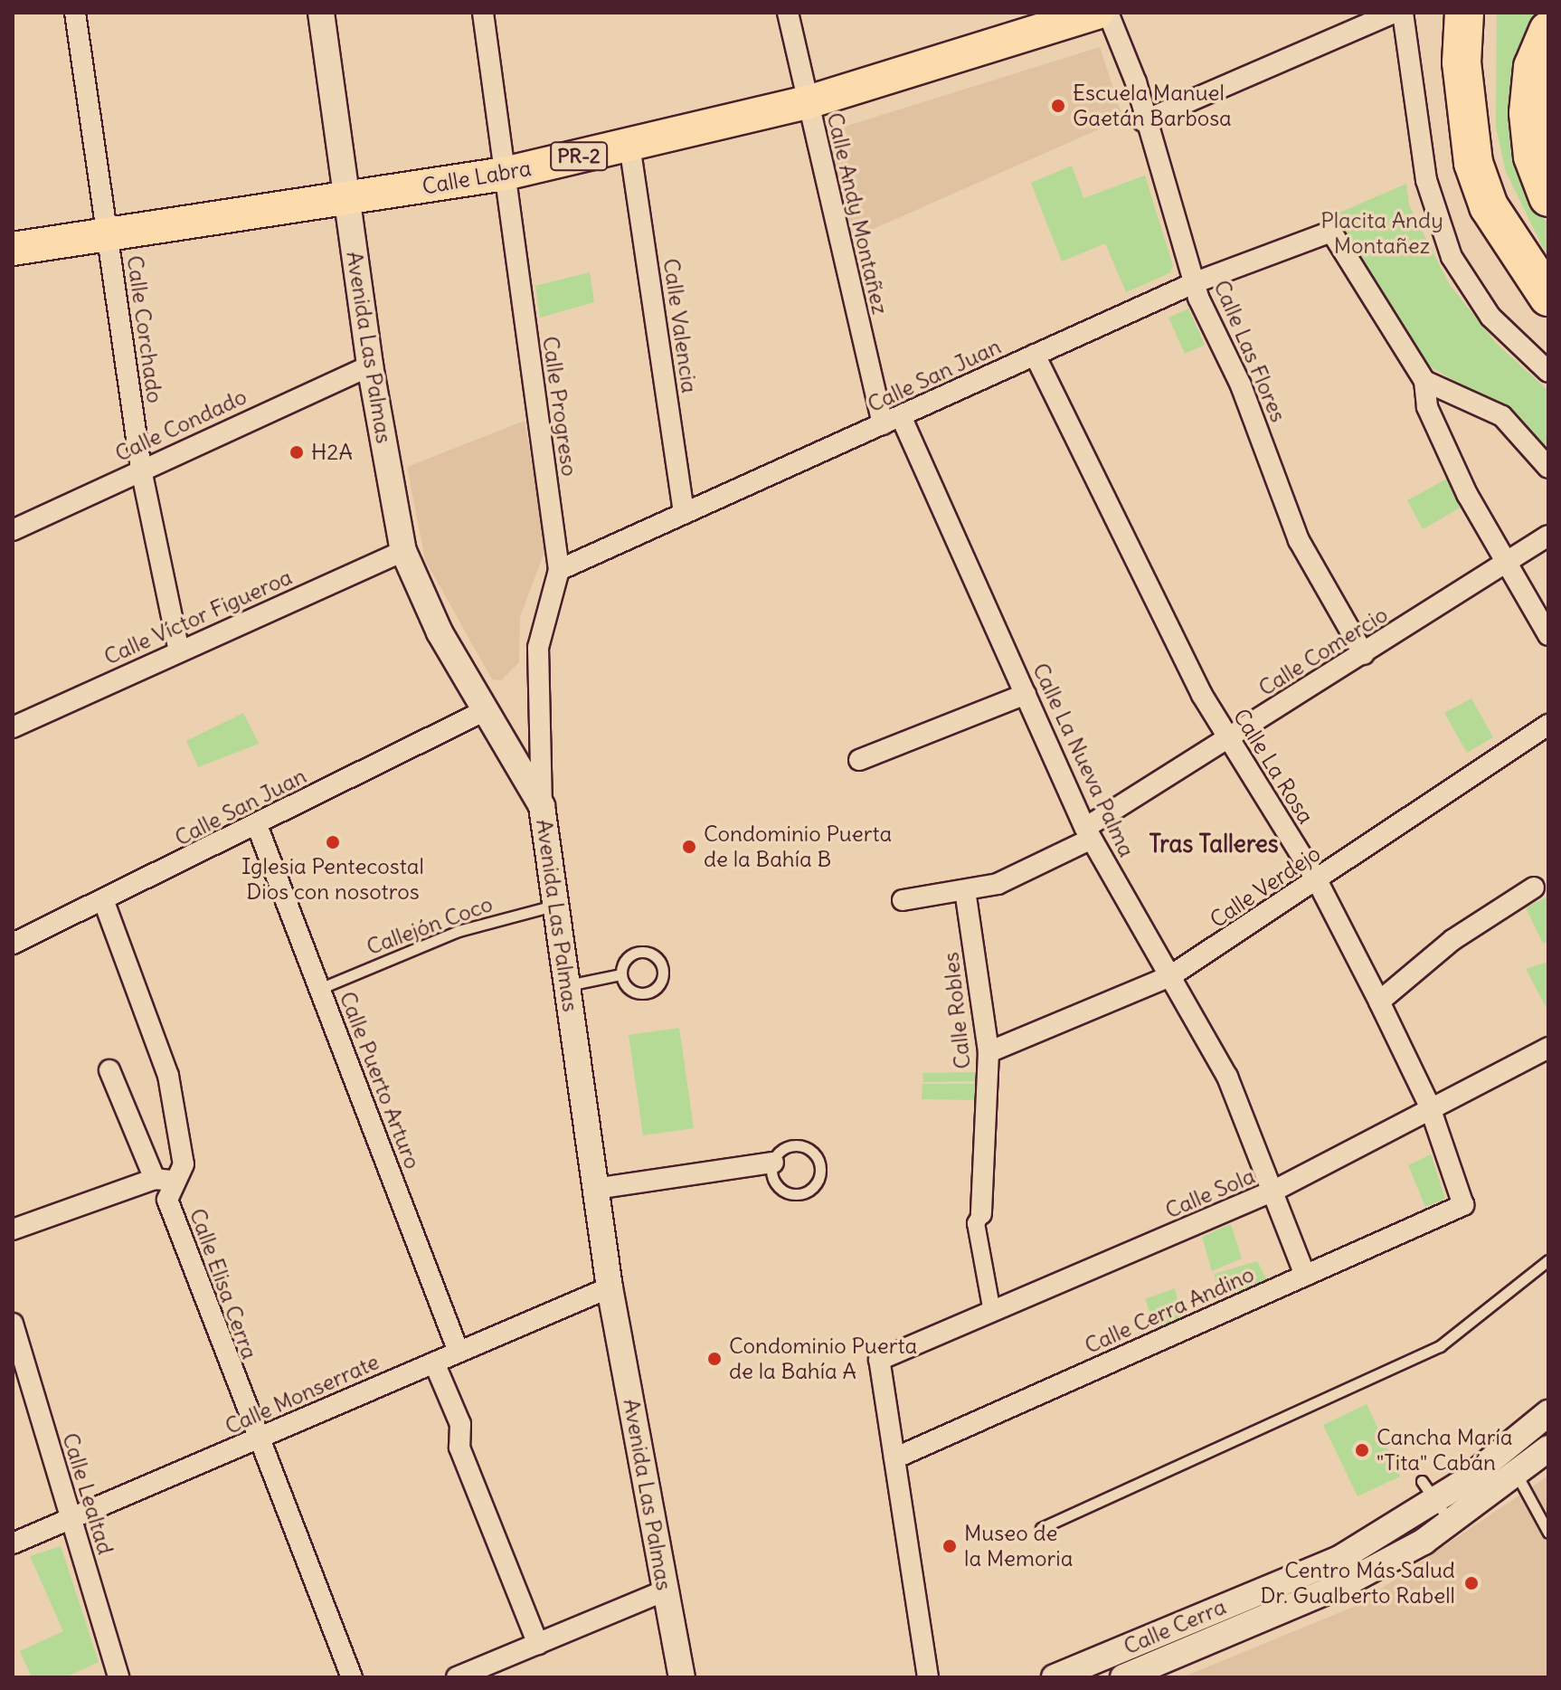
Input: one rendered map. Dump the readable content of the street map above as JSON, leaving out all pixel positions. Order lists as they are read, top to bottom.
{
  "streets": {
    "main road": ["PR-2", "Calle Labra"],
    "street": [
      "Calle Andy Montañez",
      "Calle Valencia",
      "Calle Corchado",
      "Avenida Las Palmas",
      "Calle Las Flores",
      "Calle San Juan",
      "Calle Progreso",
      "Calle Condado",
      "Calle Víctor Figueroa",
      "Calle Comercio",
      "Calle La Nueva Palma",
      "Calle La Rosa",
      "Calle Verdejo",
      "Calle Robles",
      "Calle Puerto Arturo",
      "Calle Sola",
      "Calle Elisa Cerra",
      "Calle Cerra Andino",
      "Calle Monserrate",
      "Calle Lealtad",
      "Calle Cerra"
    ],
    "lane": ["Callejón Coco"]
  },
  "crossings": [
    ["Calle Labra", "Calle Andy Montañez"],
    ["Calle Labra", "Calle Valencia"],
    ["Calle Labra", "Calle Corchado"],
    ["Calle Labra", "Avenida Las Palmas"],
    ["Calle Labra", "Calle Progreso"],
    ["Calle Andy Montañez", "Calle San Juan"],
    ["Calle Andy Montañez", "Calle La Nueva Palma"],
    ["Calle Valencia", "Calle San Juan"],
    ["Calle Corchado", "Calle Condado"],
    ["Calle Corchado", "Calle Víctor Figueroa"],
    ["Avenida Las Palmas", "Calle San Juan"],
    ["Avenida Las Palmas", "Calle Progreso"],
    ["Avenida Las Palmas", "Calle Condado"],
    ["Avenida Las Palmas", "Calle Víctor Figueroa"],
    ["Avenida Las Palmas", "Callejón Coco"],
    ["Avenida Las Palmas", "Calle Monserrate"],
    ["Calle Las Flores", "Calle San Juan"],
    ["Calle Las Flores", "Calle Comercio"],
    ["Calle San Juan", "Calle Progreso"],
    ["Calle San Juan", "Calle La Nueva Palma"],
    ["Calle San Juan", "Calle La Rosa"],
    ["Calle San Juan", "Calle Puerto Arturo"],
    ["Calle San Juan", "Calle Elisa Cerra"],
    ["Calle Comercio", "Calle La Nueva Palma"],
    ["Calle Comercio", "Calle La Rosa"],
    ["Calle Comercio", "Calle Robles"],
    ["Calle La Nueva Palma", "Calle Verdejo"],
    ["Calle La Nueva Palma", "Calle Sola"],
    ["Calle La Nueva Palma", "Calle Cerra Andino"],
    ["Calle La Rosa", "Calle Verdejo"],
    ["Calle La Rosa", "Calle Sola"],
    ["Calle La Rosa", "Calle Cerra Andino"],
    ["Calle Verdejo", "Calle Robles"],
    ["Callejón Coco", "Calle Puerto Arturo"],
    ["Calle Puerto Arturo", "Calle Monserrate"],
    ["Calle Sola", "Calle Cerra Andino"],
    ["Calle Elisa Cerra", "Calle Monserrate"],
    ["Calle Monserrate", "Calle Lealtad"]
  ],
  "districts": ["Tras Talleres"],
  "parks": ["Placita Andy Montañez"],
  "places": [
    "Escuela Manuel Gaetán Barbosa",
    "H2A",
    "Iglesia Pentecostal Dios con nosotros",
    "Condominio Puerta de la Bahía B",
    "Condominio Puerta de la Bahía A",
    "Cancha María \"Tita\" Cabán",
    "Museo de la Memoria",
    "Centro Más Salud Dr. Gualberto Rabell"
  ]
}
